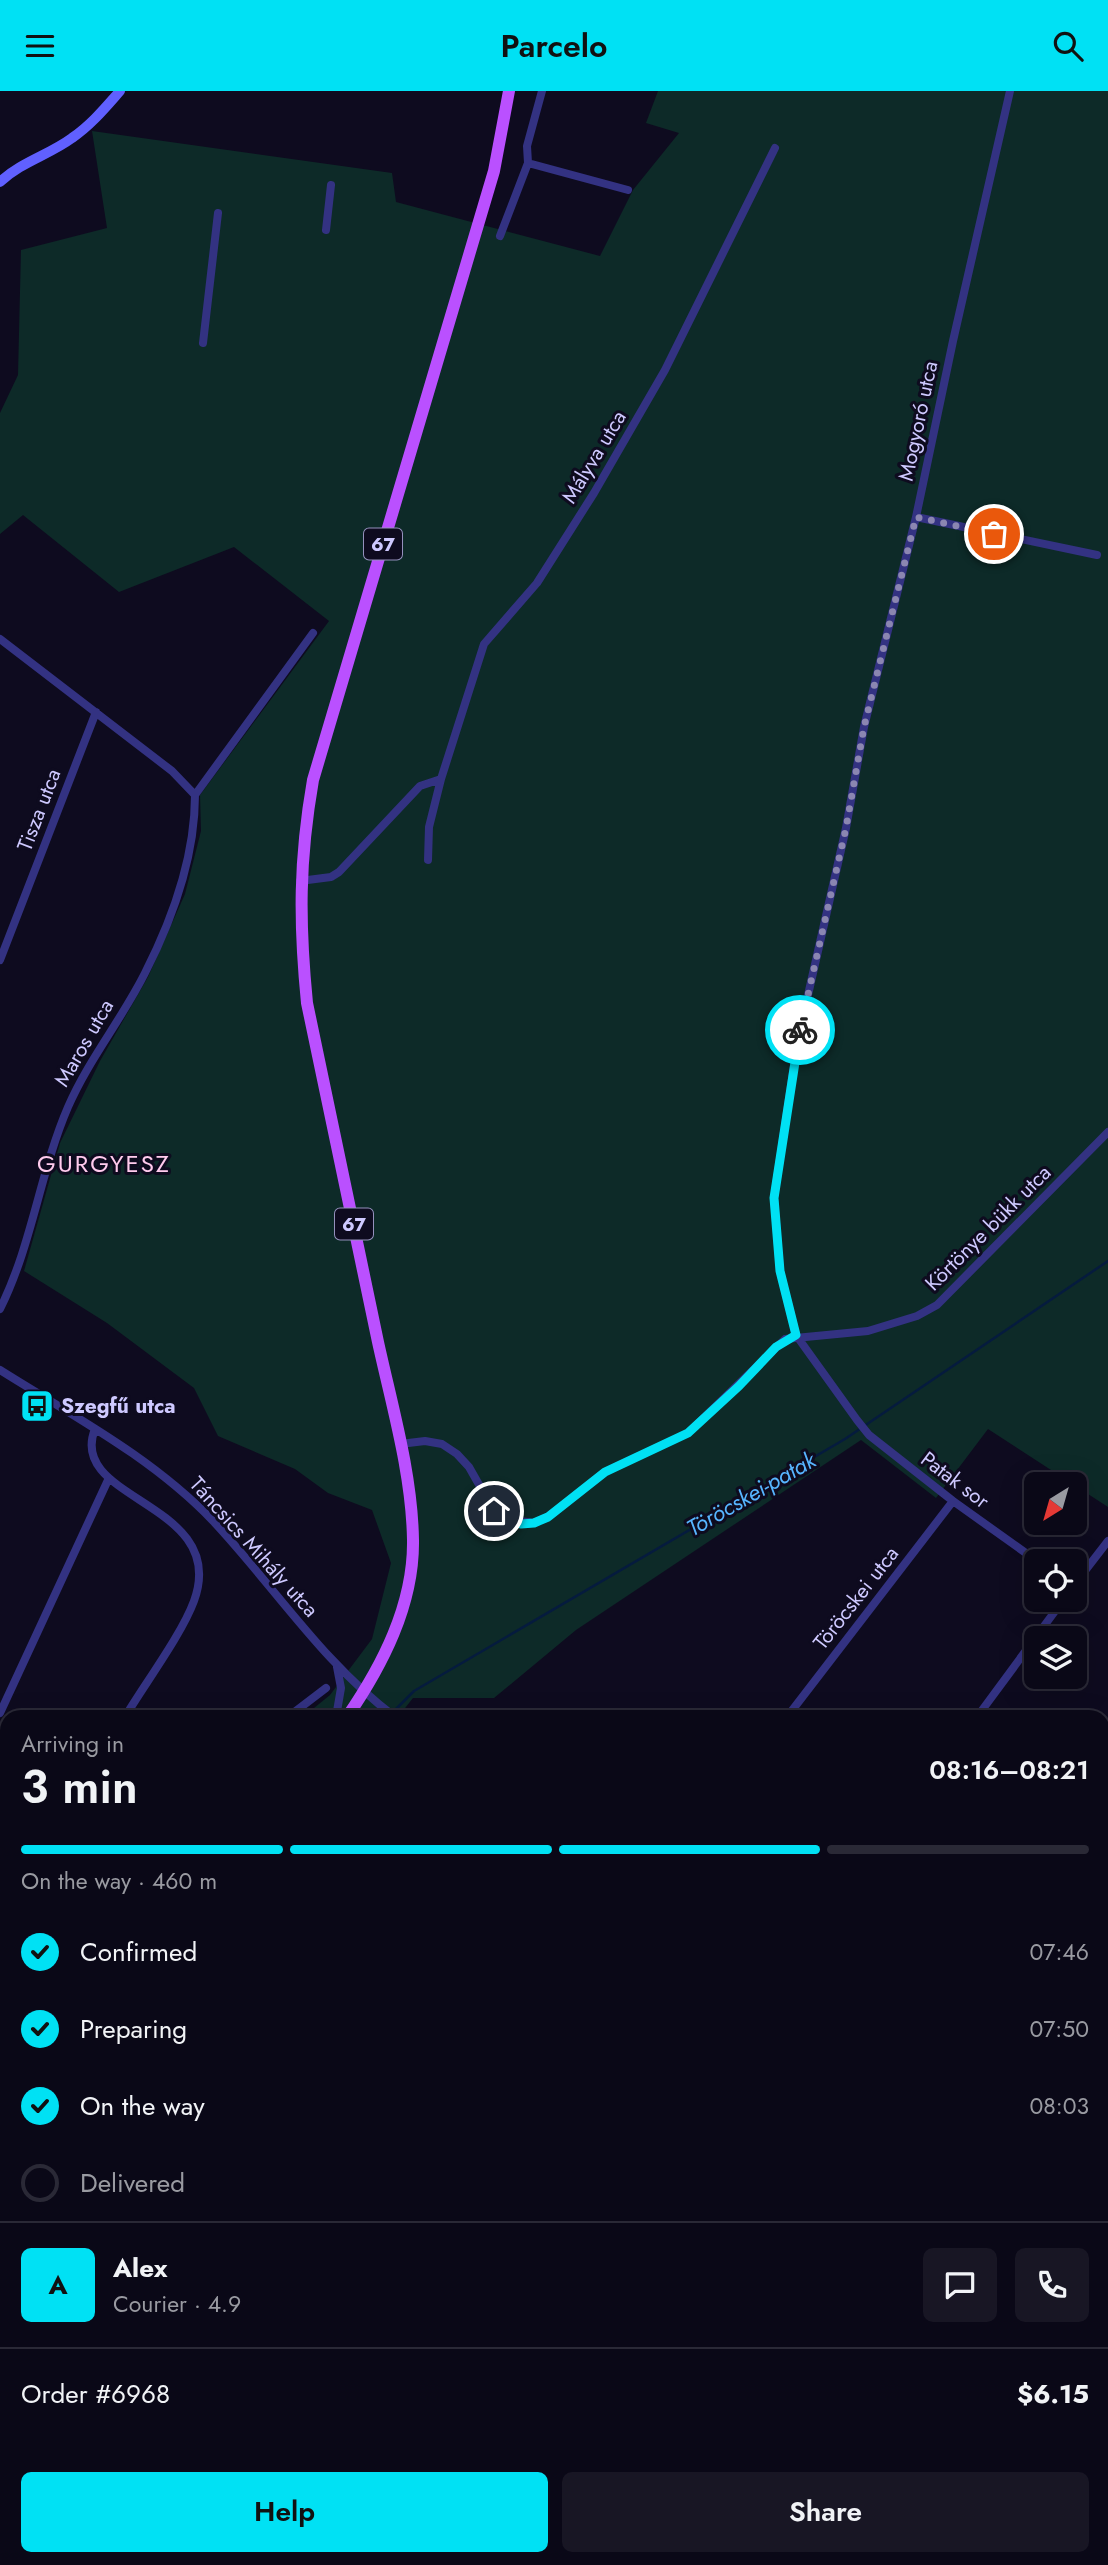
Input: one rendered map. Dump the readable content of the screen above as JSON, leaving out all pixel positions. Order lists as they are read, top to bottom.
{
  "streets": {
    "main road": ["67"],
    "street": [
      "Mogyoró utca",
      "Mályva utca",
      "Tisza utca",
      "Maros utca",
      "Körtönye bükk utca",
      "Patak sor",
      "Táncsics Mihály utca",
      "Töröcskei utca"
    ]
  },
  "crossings": [
    ["Mogyoró utca", "Körtönye bükk utca"],
    ["Mogyoró utca", "Patak sor"],
    ["67", "Táncsics Mihály utca"],
    ["Körtönye bükk utca", "Patak sor"],
    ["Patak sor", "Töröcskei utca"]
  ],
  "districts": ["GURGYESZ"],
  "water": ["Töröcskei-patak"],
  "places": {
    "bus stop": ["Szegfű utca"]
  },
  "north": "bottom left",
  "page": {
    "header": "Parcelo",
    "heading": ["3 min", "Arriving in", "08:16–08:21"],
    "panel": [
      "Alex",
      "Courier · 4.9",
      "Order #6968",
      "$6.15"
    ],
    "bar": "On the way · 460 m",
    "list": [
      ["Confirmed", "07:46"],
      ["Preparing", "07:50"],
      ["On the way", "08:03"],
      "Delivered"
    ],
    "round": "A",
    "buttons": ["Help", "Share"]
  }
}
